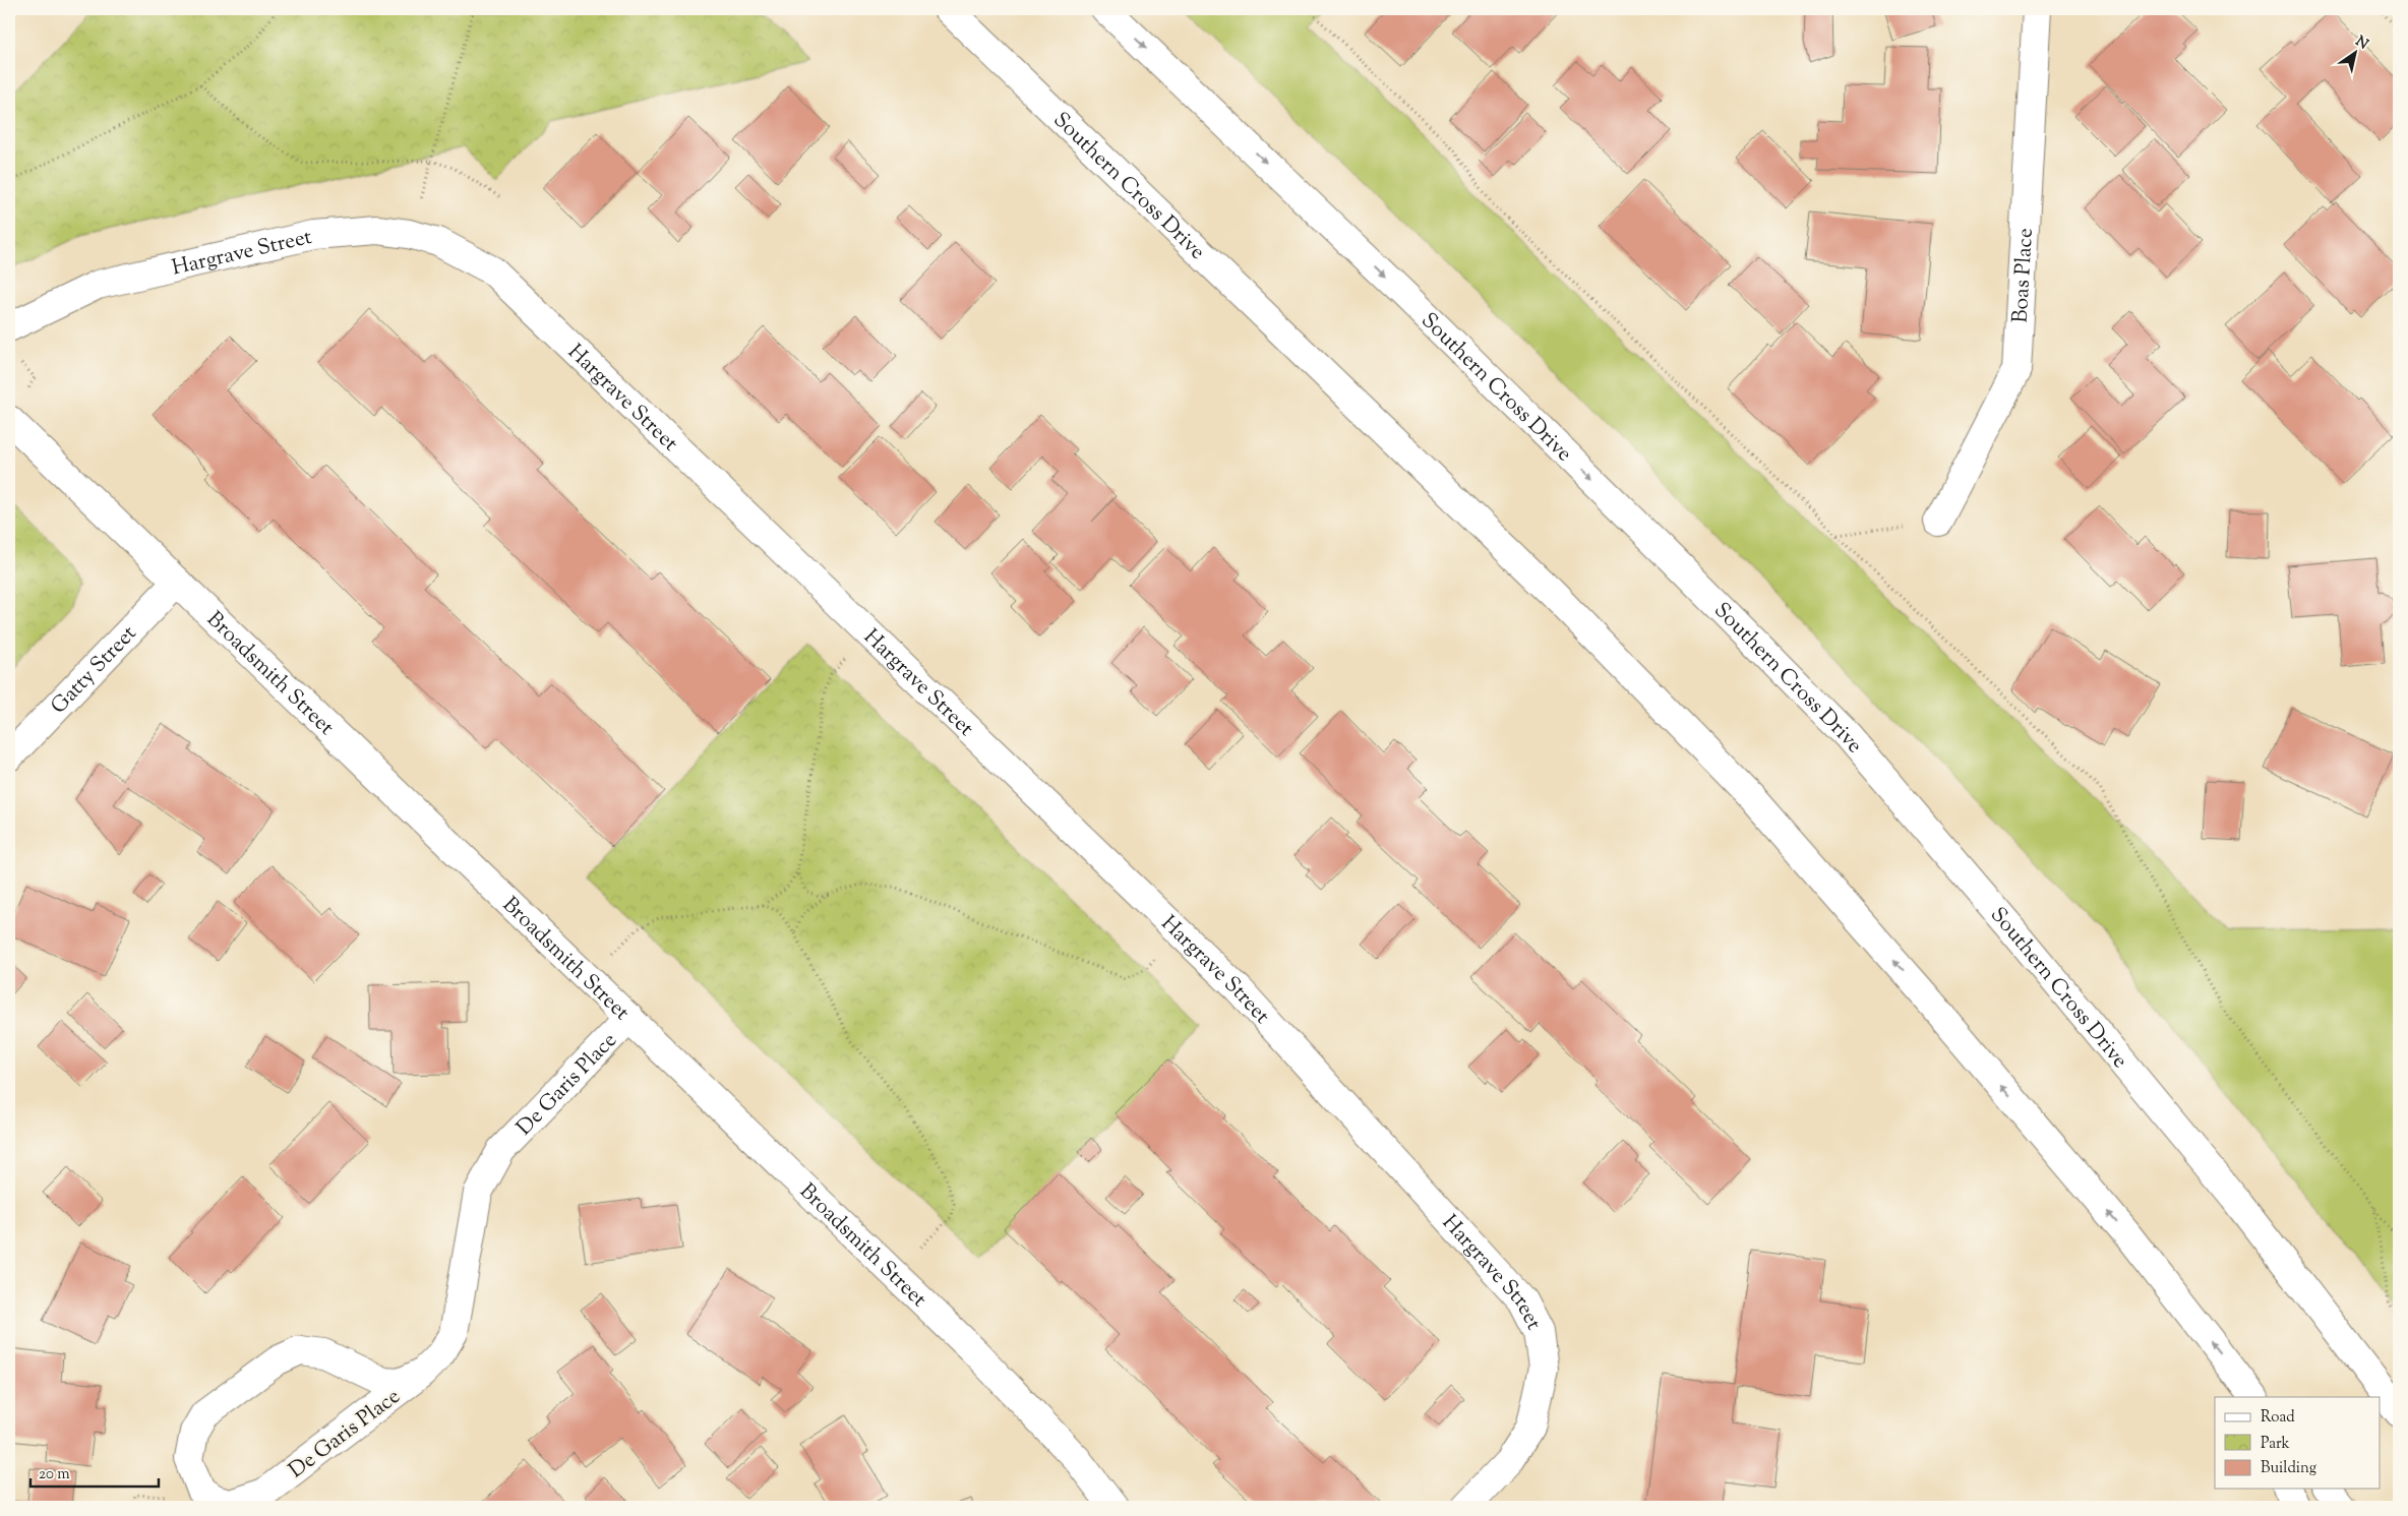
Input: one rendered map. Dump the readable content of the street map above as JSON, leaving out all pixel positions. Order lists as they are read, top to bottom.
{
  "streets": {
    "street": [
      "Southern Cross Drive",
      "Hargrave Street",
      "Boas Place",
      "Gatty Street",
      "Broadsmith Street",
      "De Garis Place"
    ]
  },
  "crossings": [
    ["Gatty Street", "Broadsmith Street"],
    ["Broadsmith Street", "De Garis Place"]
  ],
  "legend": ["Road", "Park", "Building"],
  "scale_bar": "20 m",
  "north": "top right"
}
